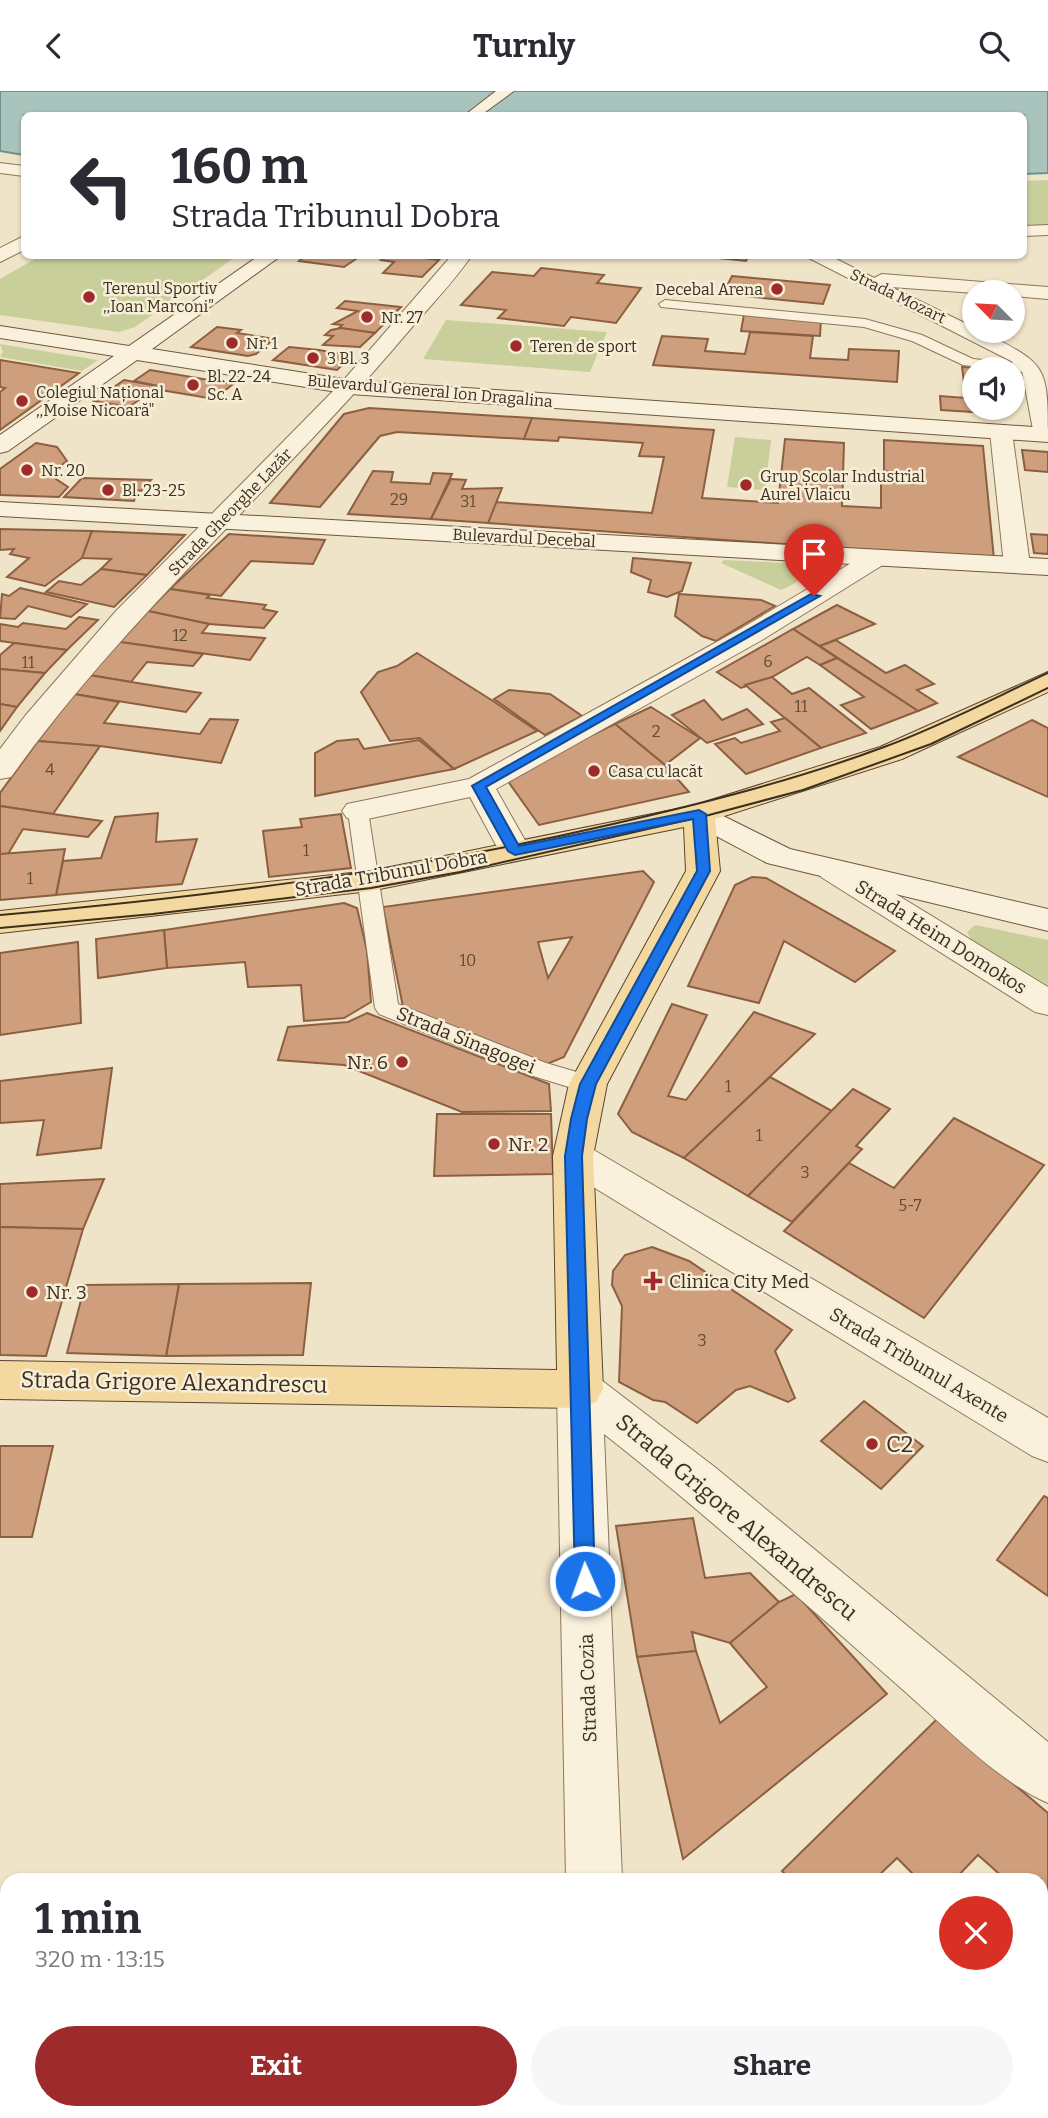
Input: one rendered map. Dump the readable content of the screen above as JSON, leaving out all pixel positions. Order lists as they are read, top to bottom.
{
  "streets": {
    "main road": ["Strada Tribunul Dobra", "Strada Grigore Alexandrescu", "Strada Cozia"],
    "street": [
      "Strada Mozart",
      "Bulevardul General Ion Dragalina",
      "Strada Gheorghe Lazăr",
      "Bulevardul Decebal",
      "Strada Heim Domokos",
      "Strada Tribunul Axente"
    ],
    "lane": ["Strada Sinagogei"]
  },
  "crossings": [
    ["Bulevardul General Ion Dragalina", "Strada Gheorghe Lazăr"],
    ["Strada Gheorghe Lazăr", "Bulevardul Decebal"],
    ["Strada Tribunul Dobra", "Strada Heim Domokos"],
    ["Strada Tribunul Dobra", "Strada Sinagogei"],
    ["Strada Tribunul Dobra", "Strada Cozia"],
    ["Strada Heim Domokos", "Strada Cozia"],
    ["Strada Sinagogei", "Strada Cozia"],
    ["Strada Tribunul Axente", "Strada Cozia"],
    ["Strada Grigore Alexandrescu", "Strada Cozia"]
  ],
  "places": {
    "other": [
      "Decebal Arena",
      "Terenul Sportiv ,,Ioan Marconi\"",
      "Nr. 27",
      "Nr. 1",
      "Teren de sport",
      "3 Bl. 3",
      "Bl. 22-24 Sc. A",
      "Colegiul Național ,,Moise Nicoară\"",
      "Nr. 20",
      "Grup Școlar Industrial Aurel Vlaicu",
      "Bl. 23-25",
      "Casa cu lacăt",
      "Nr. 6",
      "Nr. 2",
      "Nr. 3",
      "C2"
    ],
    "health": ["Clinica City Med"]
  },
  "house_numbers": [
    "29",
    "31",
    "12",
    "6",
    "11",
    "11",
    "2",
    "4",
    "1",
    "1",
    "10",
    "1",
    "1",
    "3",
    "5-7",
    "3"
  ],
  "north": "top left",
  "page": {
    "header": "Turnly",
    "turn": ["160 m", "Strada Tribunul Dobra"],
    "heading": ["1 min", "320 m · 13:15"],
    "buttons": ["Exit", "Share"]
  }
}
